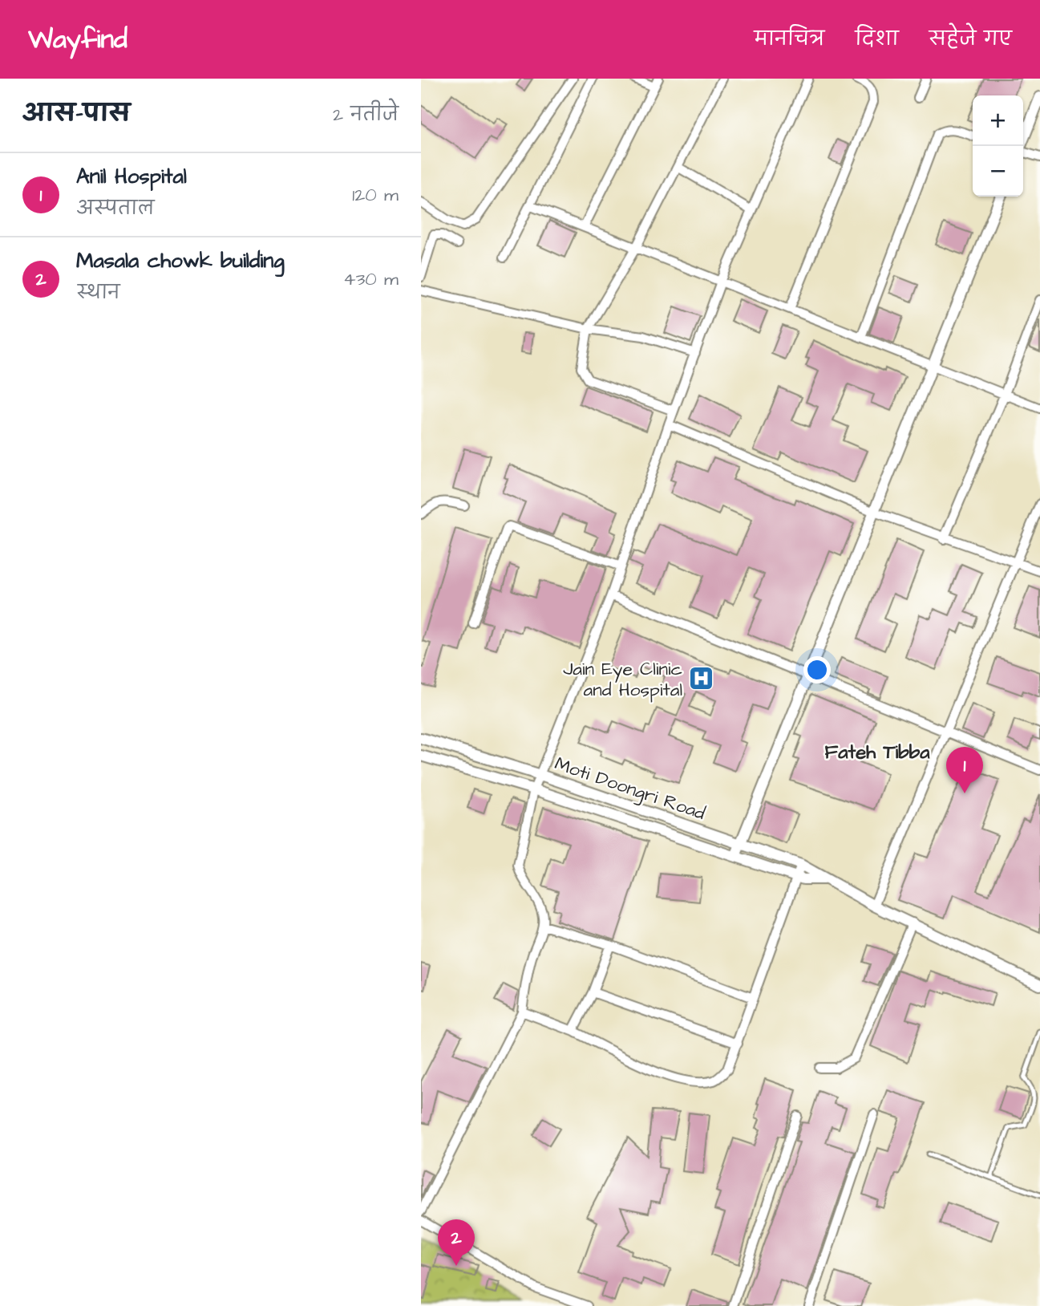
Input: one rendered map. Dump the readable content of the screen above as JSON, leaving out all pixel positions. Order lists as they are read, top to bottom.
{
  "streets": {
    "street": ["Moti Doongri Road"]
  },
  "districts": ["Fateh Tibba"],
  "places": {
    "hospital": ["Jain Eye Clinic and Hospital"]
  },
  "page": {
    "header": "Wayfind",
    "nav": ["मानचित्र", "दिशा", "सहेजे गए"],
    "heading": ["आस-पास", "2 नतीजे"],
    "map_buttons": ["+", "−"],
    "list": [
      {
        "mark": "1",
        "name": "Anil Hospital",
        "note": "अस्पताल",
        "value": "120 m"
      },
      {
        "mark": "2",
        "name": "Masala chowk building",
        "note": "स्थान",
        "value": "430 m"
      }
    ],
    "pins": ["1", "2"]
  }
}
